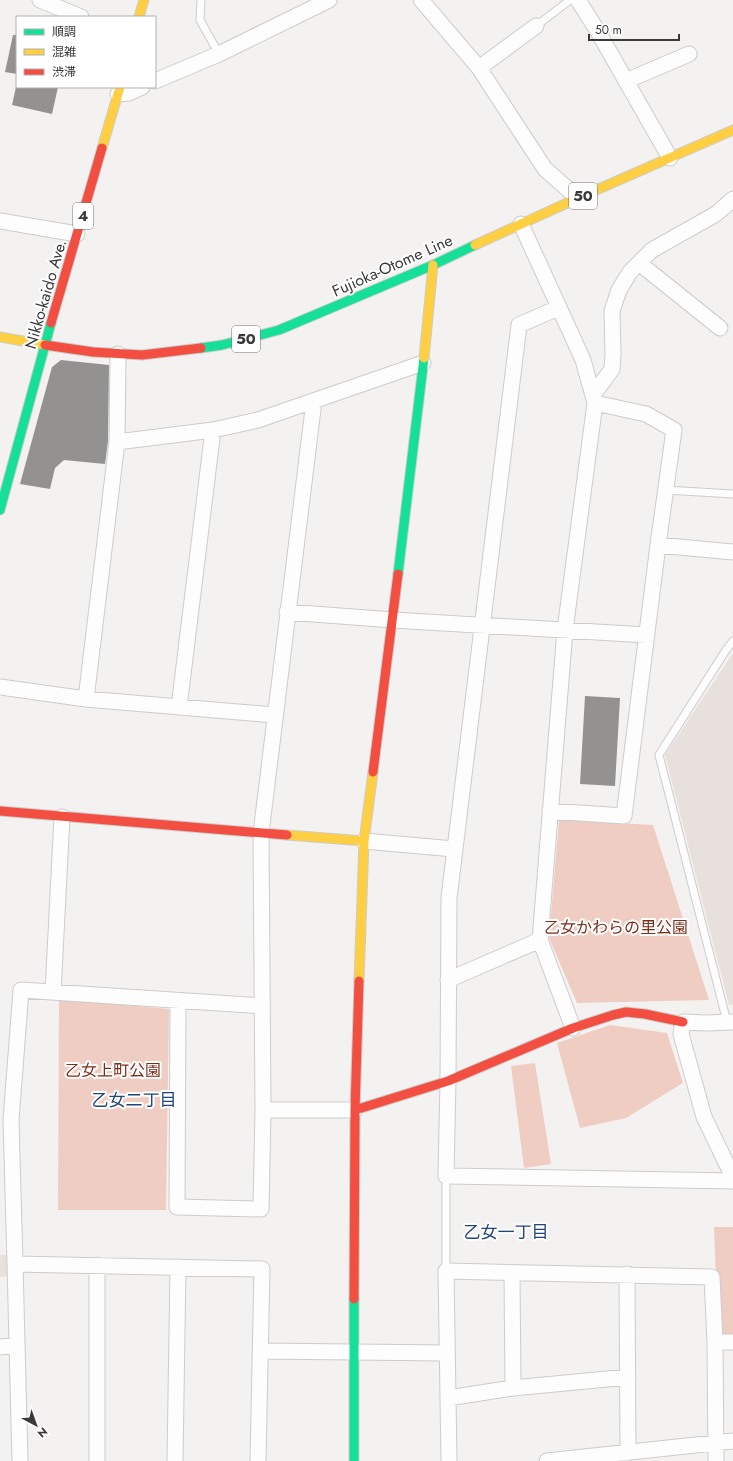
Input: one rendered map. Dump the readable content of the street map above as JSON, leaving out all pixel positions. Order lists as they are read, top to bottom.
{
  "streets": {
    "main road": [
      "50",
      "4",
      "Fujioka-Otome Line",
      "Nikko-kaido Ave."
    ]
  },
  "crossings": [
    ["Fujioka-Otome Line", "Nikko-kaido Ave."]
  ],
  "districts": ["乙女二丁目", "乙女一丁目"],
  "parks": ["乙女かわらの里公園", "乙女上町公園"],
  "legend": ["順調", "混雑", "渋滞"],
  "scale_bar": "50 m",
  "north": "bottom right"
}
